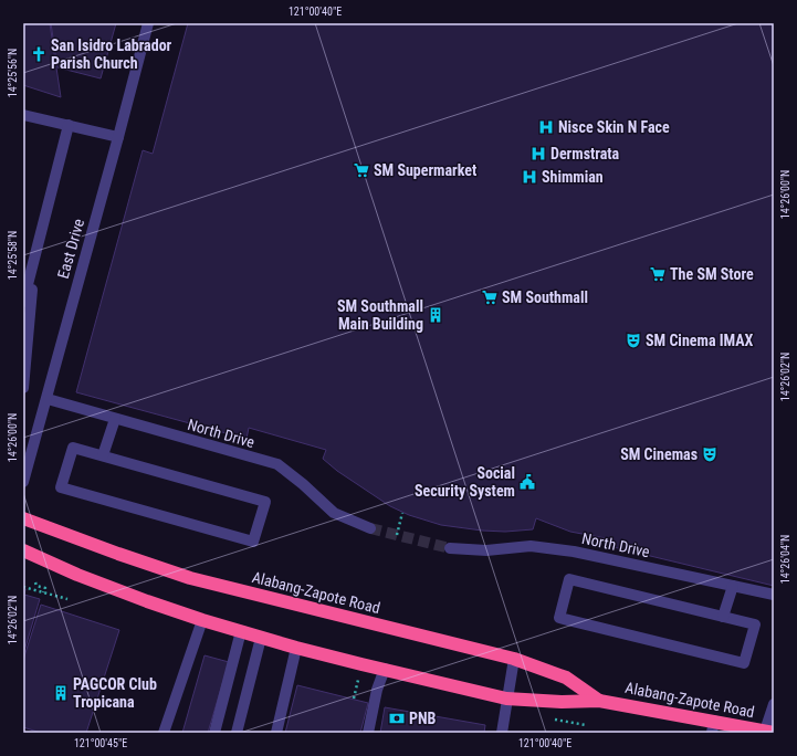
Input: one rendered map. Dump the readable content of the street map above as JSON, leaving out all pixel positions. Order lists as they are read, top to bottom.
{
  "streets": {
    "highway": ["Alabang-Zapote Road"],
    "street": ["East Drive", "North Drive"]
  },
  "crossings": [
    ["East Drive", "North Drive"]
  ],
  "places": {
    "church": ["San Isidro Labrador Parish Church"],
    "hospital": ["Nisce Skin N Face", "Dermstrata", "Shimmian"],
    "supermarket": ["SM Supermarket", "The SM Store", "SM Southmall"],
    "building": ["SM Southmall Main Building", "PAGCOR Club Tropicana"],
    "theatre": ["SM Cinema IMAX", "SM Cinemas"],
    "public building": ["Social Security System"],
    "bank": ["PNB"]
  },
  "coordinates": [
    "121°00'40\"E",
    "14°25'56\"N",
    "14°26'00\"N",
    "14°25'58\"N",
    "14°26'02\"N",
    "14°26'04\"N",
    "121°00'45\"E"
  ]
}
